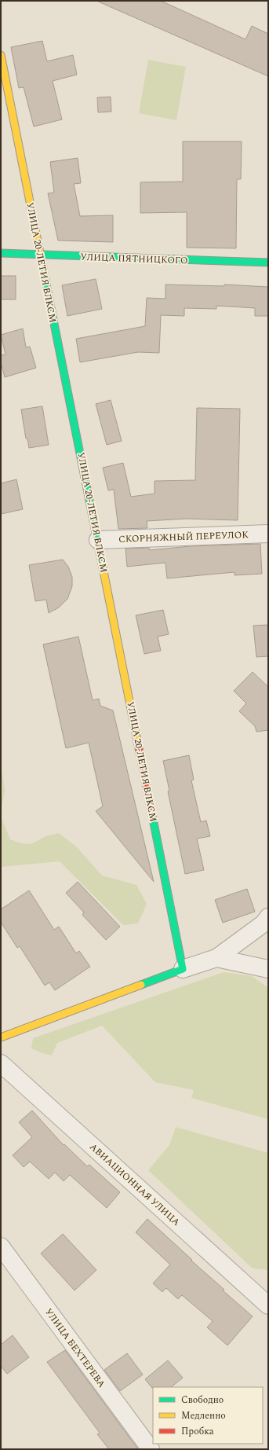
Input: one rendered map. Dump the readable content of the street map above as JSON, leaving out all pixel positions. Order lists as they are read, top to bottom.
{
  "streets": {
    "street": [
      "УЛИЦА ПЯТНИЦКОГО",
      "УЛИЦА 20-ЛЕТИЯ ВЛКСМ",
      "СКОРНЯЖНЫЙ ПЕРЕУЛОК",
      "АВИАЦИОННАЯ УЛИЦА",
      "УЛИЦА БЕХТЕРЕВА"
    ]
  },
  "crossings": [
    ["УЛИЦА ПЯТНИЦКОГО", "УЛИЦА 20-ЛЕТИЯ ВЛКСМ"],
    ["УЛИЦА 20-ЛЕТИЯ ВЛКСМ", "СКОРНЯЖНЫЙ ПЕРЕУЛОК"]
  ],
  "legend": ["Свободно", "Медленно", "Пробка"]
}
